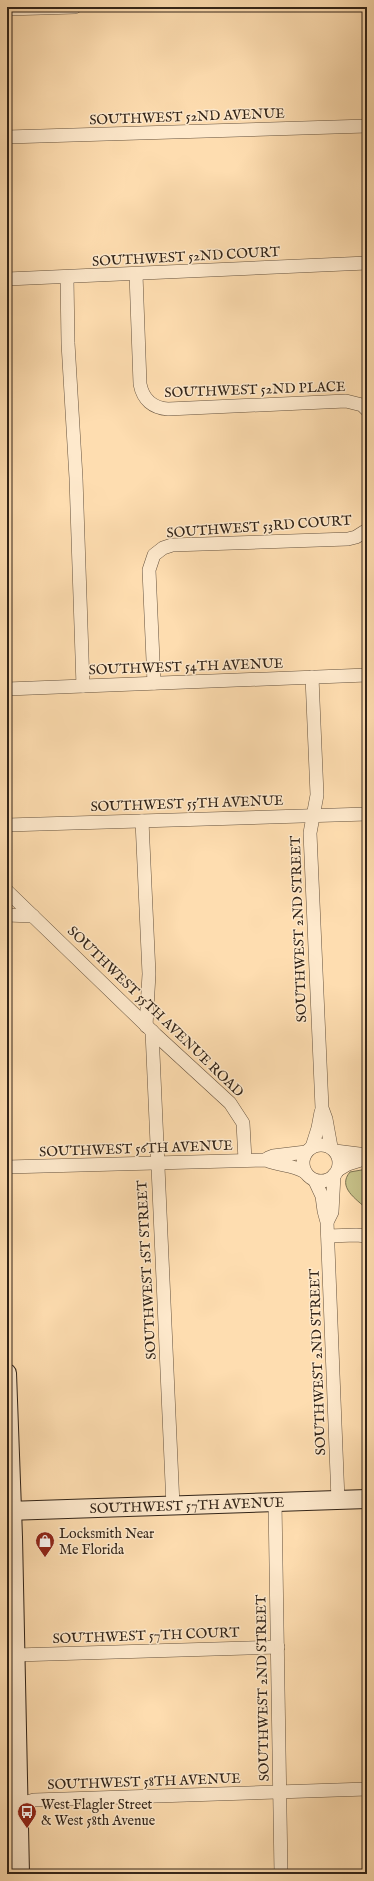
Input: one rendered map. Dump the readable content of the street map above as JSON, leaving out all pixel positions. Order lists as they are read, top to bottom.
{
  "streets": {
    "main road": ["SOUTHWEST 57TH AVENUE"],
    "street": [
      "SOUTHWEST 52ND AVENUE",
      "SOUTHWEST 52ND COURT",
      "SOUTHWEST 52ND PLACE",
      "SOUTHWEST 53RD COURT",
      "SOUTHWEST 54TH AVENUE",
      "SOUTHWEST 55TH AVENUE",
      "SOUTHWEST 2ND STREET",
      "SOUTHWEST 55TH AVENUE ROAD",
      "SOUTHWEST 56TH AVENUE",
      "SOUTHWEST 1ST STREET",
      "SOUTHWEST 57TH COURT",
      "SOUTHWEST 58TH AVENUE"
    ]
  },
  "crossings": [
    ["SOUTHWEST 52ND COURT", "SOUTHWEST 52ND PLACE"],
    ["SOUTHWEST 53RD COURT", "SOUTHWEST 54TH AVENUE"],
    ["SOUTHWEST 54TH AVENUE", "SOUTHWEST 2ND STREET"],
    ["SOUTHWEST 55TH AVENUE", "SOUTHWEST 2ND STREET"],
    ["SOUTHWEST 55TH AVENUE", "SOUTHWEST 1ST STREET"],
    ["SOUTHWEST 2ND STREET", "SOUTHWEST 56TH AVENUE"],
    ["SOUTHWEST 2ND STREET", "SOUTHWEST 57TH AVENUE"],
    ["SOUTHWEST 2ND STREET", "SOUTHWEST 57TH COURT"],
    ["SOUTHWEST 2ND STREET", "SOUTHWEST 58TH AVENUE"],
    ["SOUTHWEST 55TH AVENUE ROAD", "SOUTHWEST 56TH AVENUE"],
    ["SOUTHWEST 55TH AVENUE ROAD", "SOUTHWEST 1ST STREET"],
    ["SOUTHWEST 56TH AVENUE", "SOUTHWEST 1ST STREET"],
    ["SOUTHWEST 1ST STREET", "SOUTHWEST 57TH AVENUE"]
  ],
  "places": {
    "shop": ["Locksmith Near Me Florida"],
    "bus stop": ["West Flagler Street & West 58th Avenue"]
  }
}
